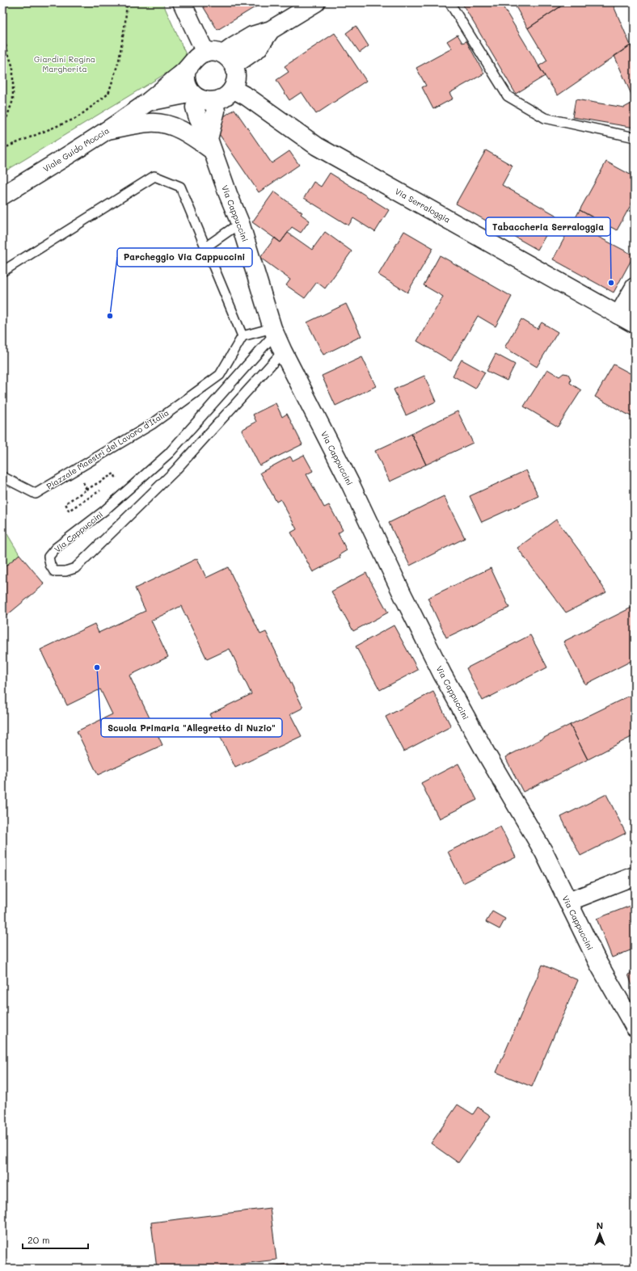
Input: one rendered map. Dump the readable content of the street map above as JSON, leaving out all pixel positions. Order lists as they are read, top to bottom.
{
  "streets": {
    "street": ["Viale Guido Moccia", "Via Serraloggia", "Via Cappuccini"],
    "lane": ["Piazzale Maestri del Lavoro d'Italia"]
  },
  "crossings": [
    ["Viale Guido Moccia", "Via Serraloggia"],
    ["Viale Guido Moccia", "Via Cappuccini"],
    ["Via Serraloggia", "Via Cappuccini"]
  ],
  "parks": ["Giardini Regina Margherita"],
  "places": ["Tabaccheria Serraloggia", "Parcheggio Via Cappuccini", "Scuola Primaria \"Allegretto di Nuzio\""],
  "scale_bar": "20 m",
  "north": "top"
}
